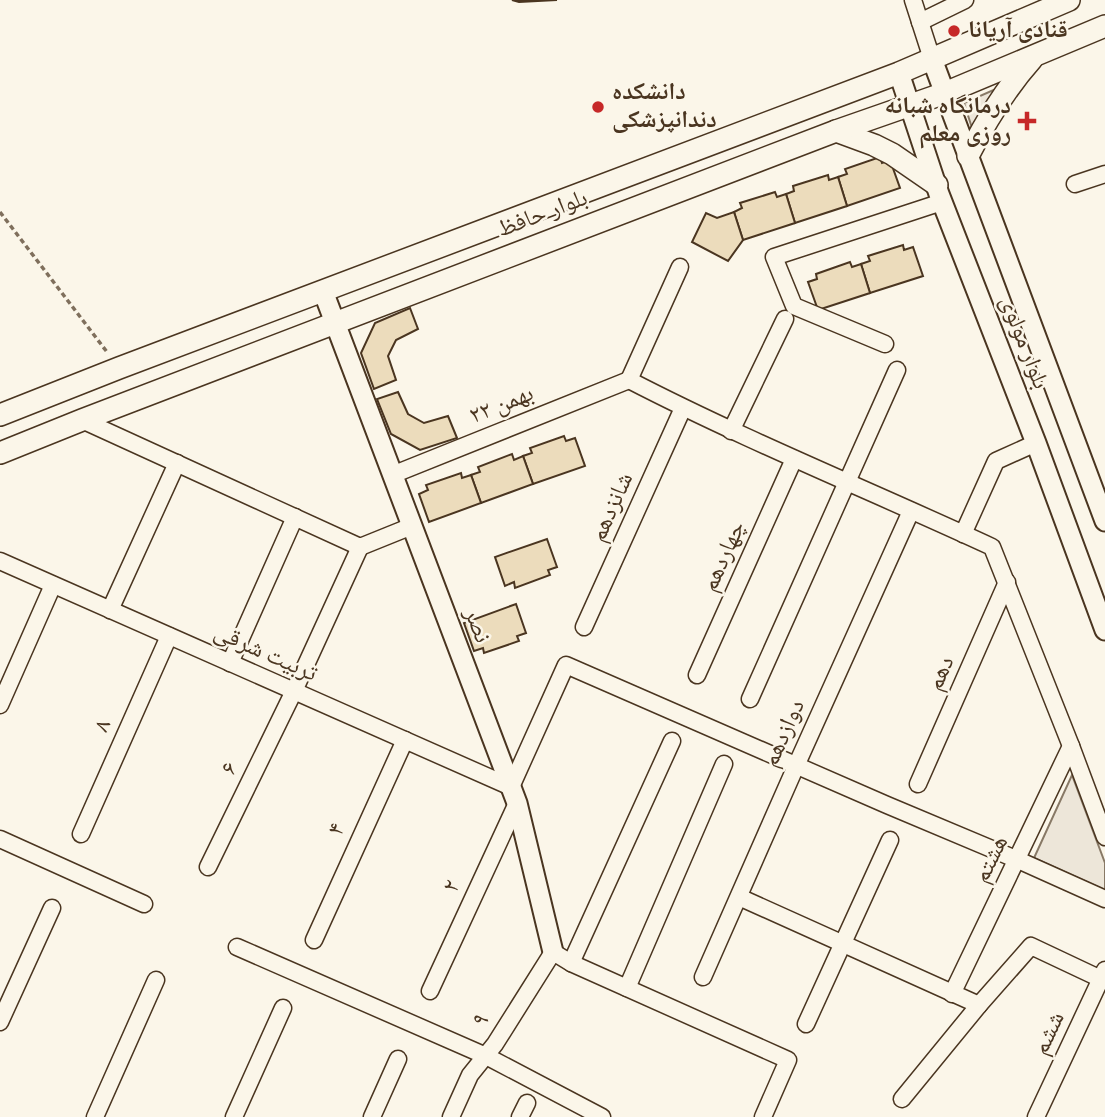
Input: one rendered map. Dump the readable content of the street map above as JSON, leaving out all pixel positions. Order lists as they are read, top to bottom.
{
  "streets": {
    "main road": ["بلوار حافظ"],
    "street": [
      "بلوار مولوی",
      "۲۲ بهمن",
      "شانزدهم",
      "چهاردهم",
      "نصر",
      "تربیت شرقی",
      "دهم",
      "۸",
      "دوازدهم",
      "۶",
      "۴",
      "هشتم",
      "۲",
      "۹",
      "ششم"
    ]
  },
  "crossings": [
    ["بلوار حافظ", "بلوار مولوی"],
    ["بلوار حافظ", "نصر"],
    ["۲۲ بهمن", "نصر"],
    ["نصر", "تربیت شرقی"],
    ["نصر", "۲"],
    ["نصر", "۹"],
    ["تربیت شرقی", "۸"],
    ["تربیت شرقی", "۶"],
    ["تربیت شرقی", "۴"],
    ["تربیت شرقی", "۲"],
    ["دوازدهم", "۲"]
  ],
  "places": {
    "other": ["قنادی آریانا", "دانشکده دندانپزشکی"],
    "health": ["درمانگاه شبانه روزی معلم"]
  }
}
